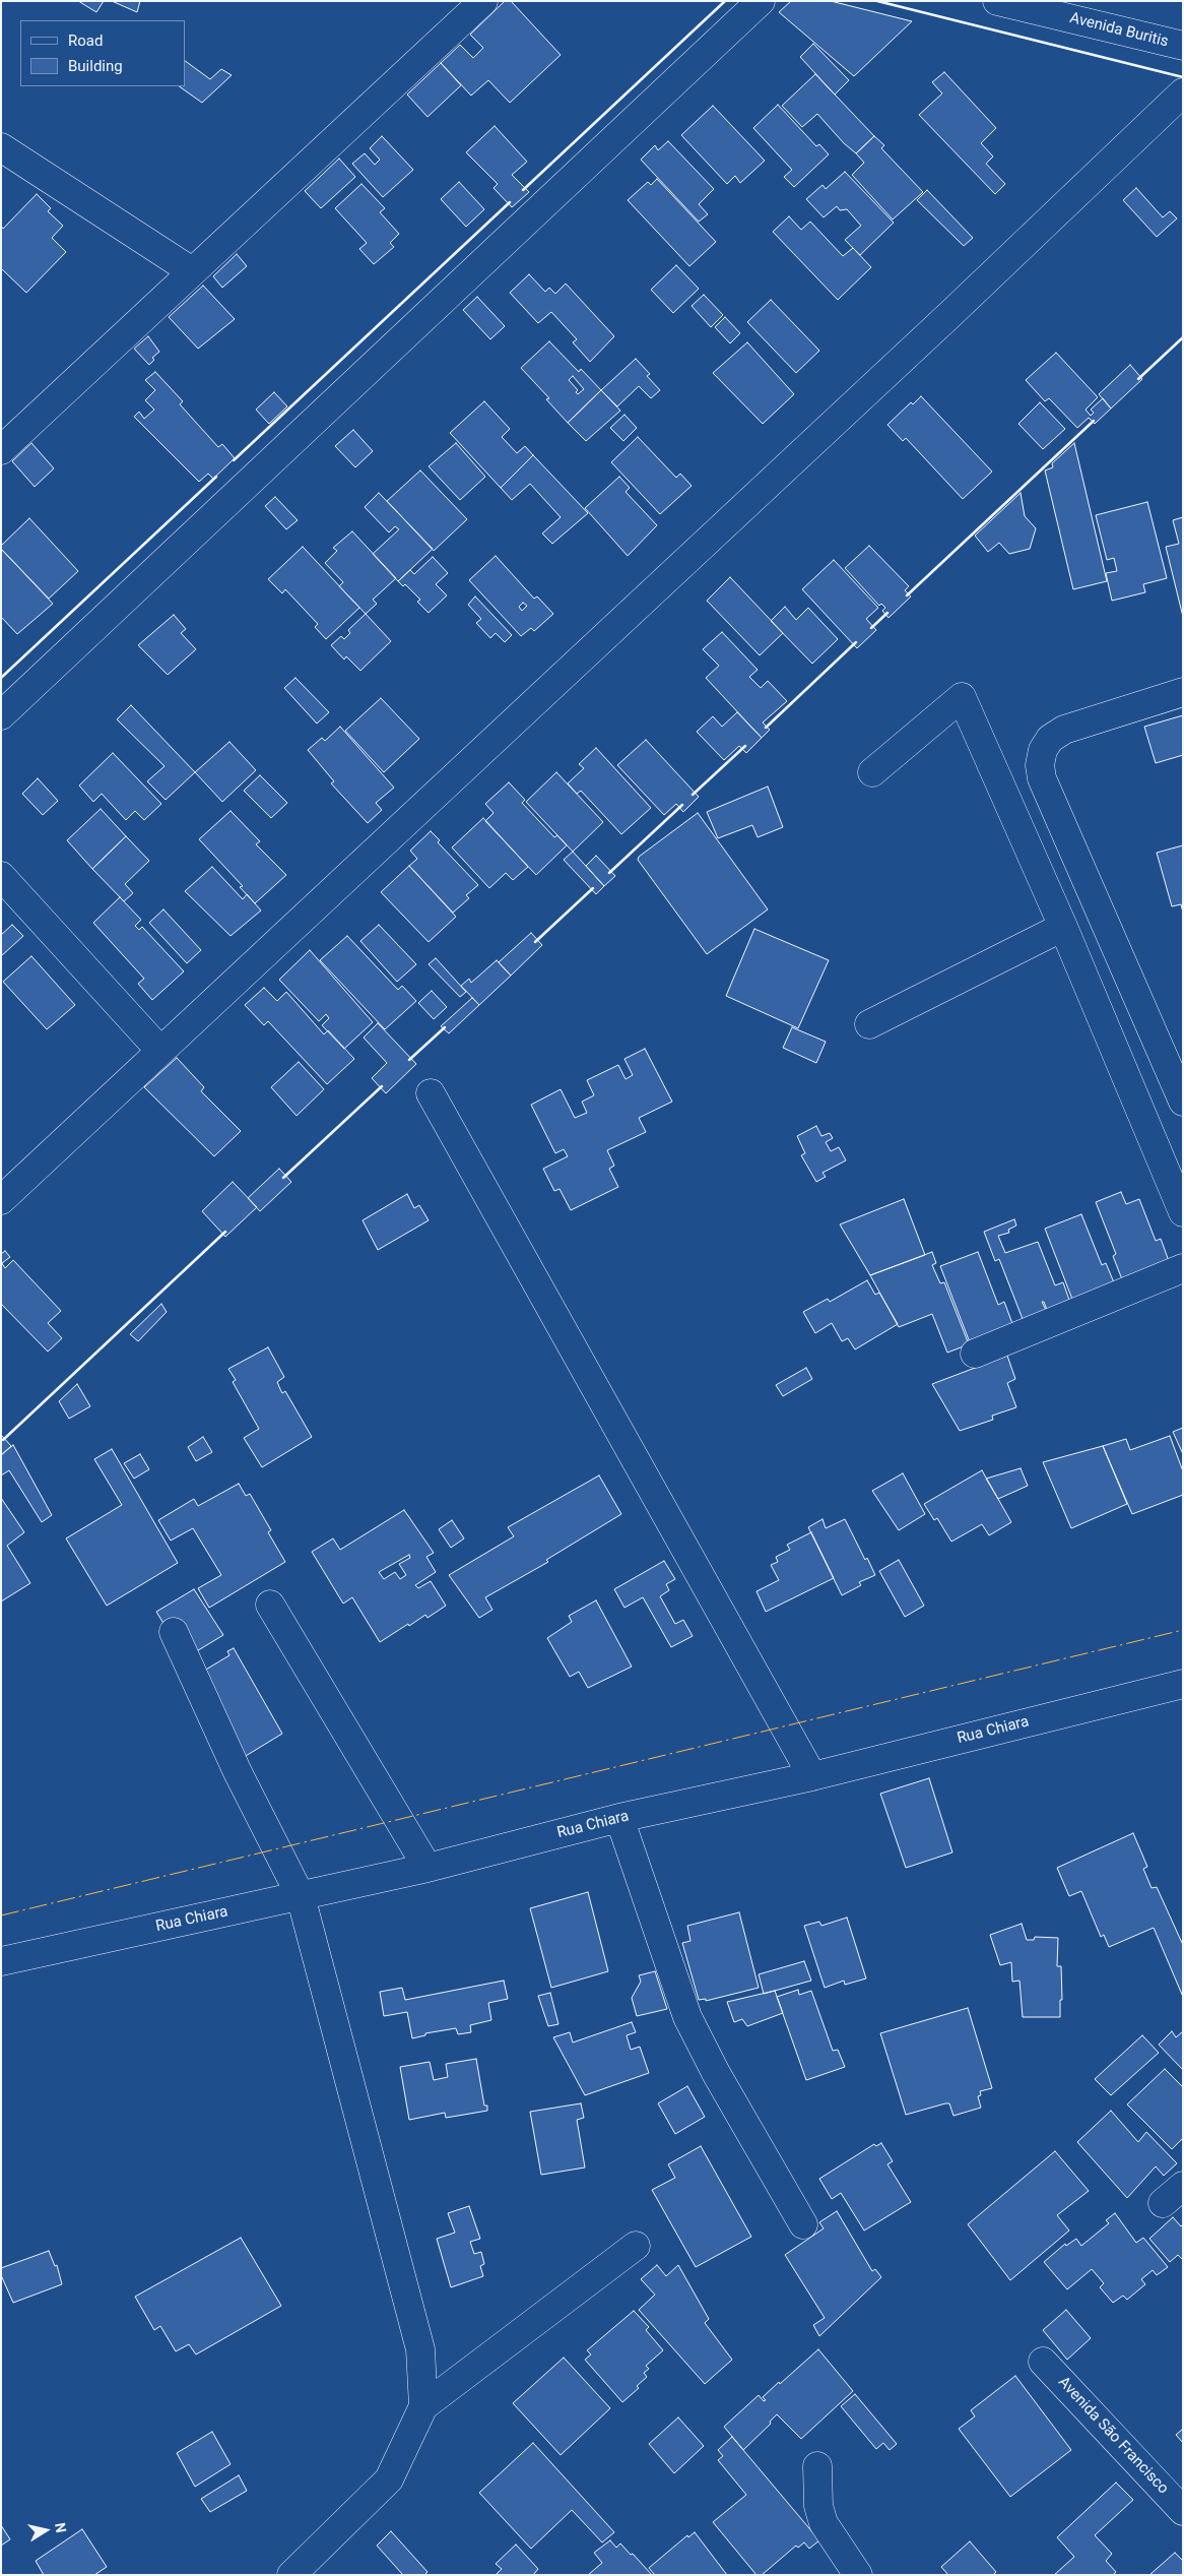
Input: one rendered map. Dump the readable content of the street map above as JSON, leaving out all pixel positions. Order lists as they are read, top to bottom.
{
  "streets": {
    "street": ["Avenida Buritis", "Rua Chiara", "Avenida São Francisco"]
  },
  "legend": ["Road", "Building"],
  "north": "right"
}
